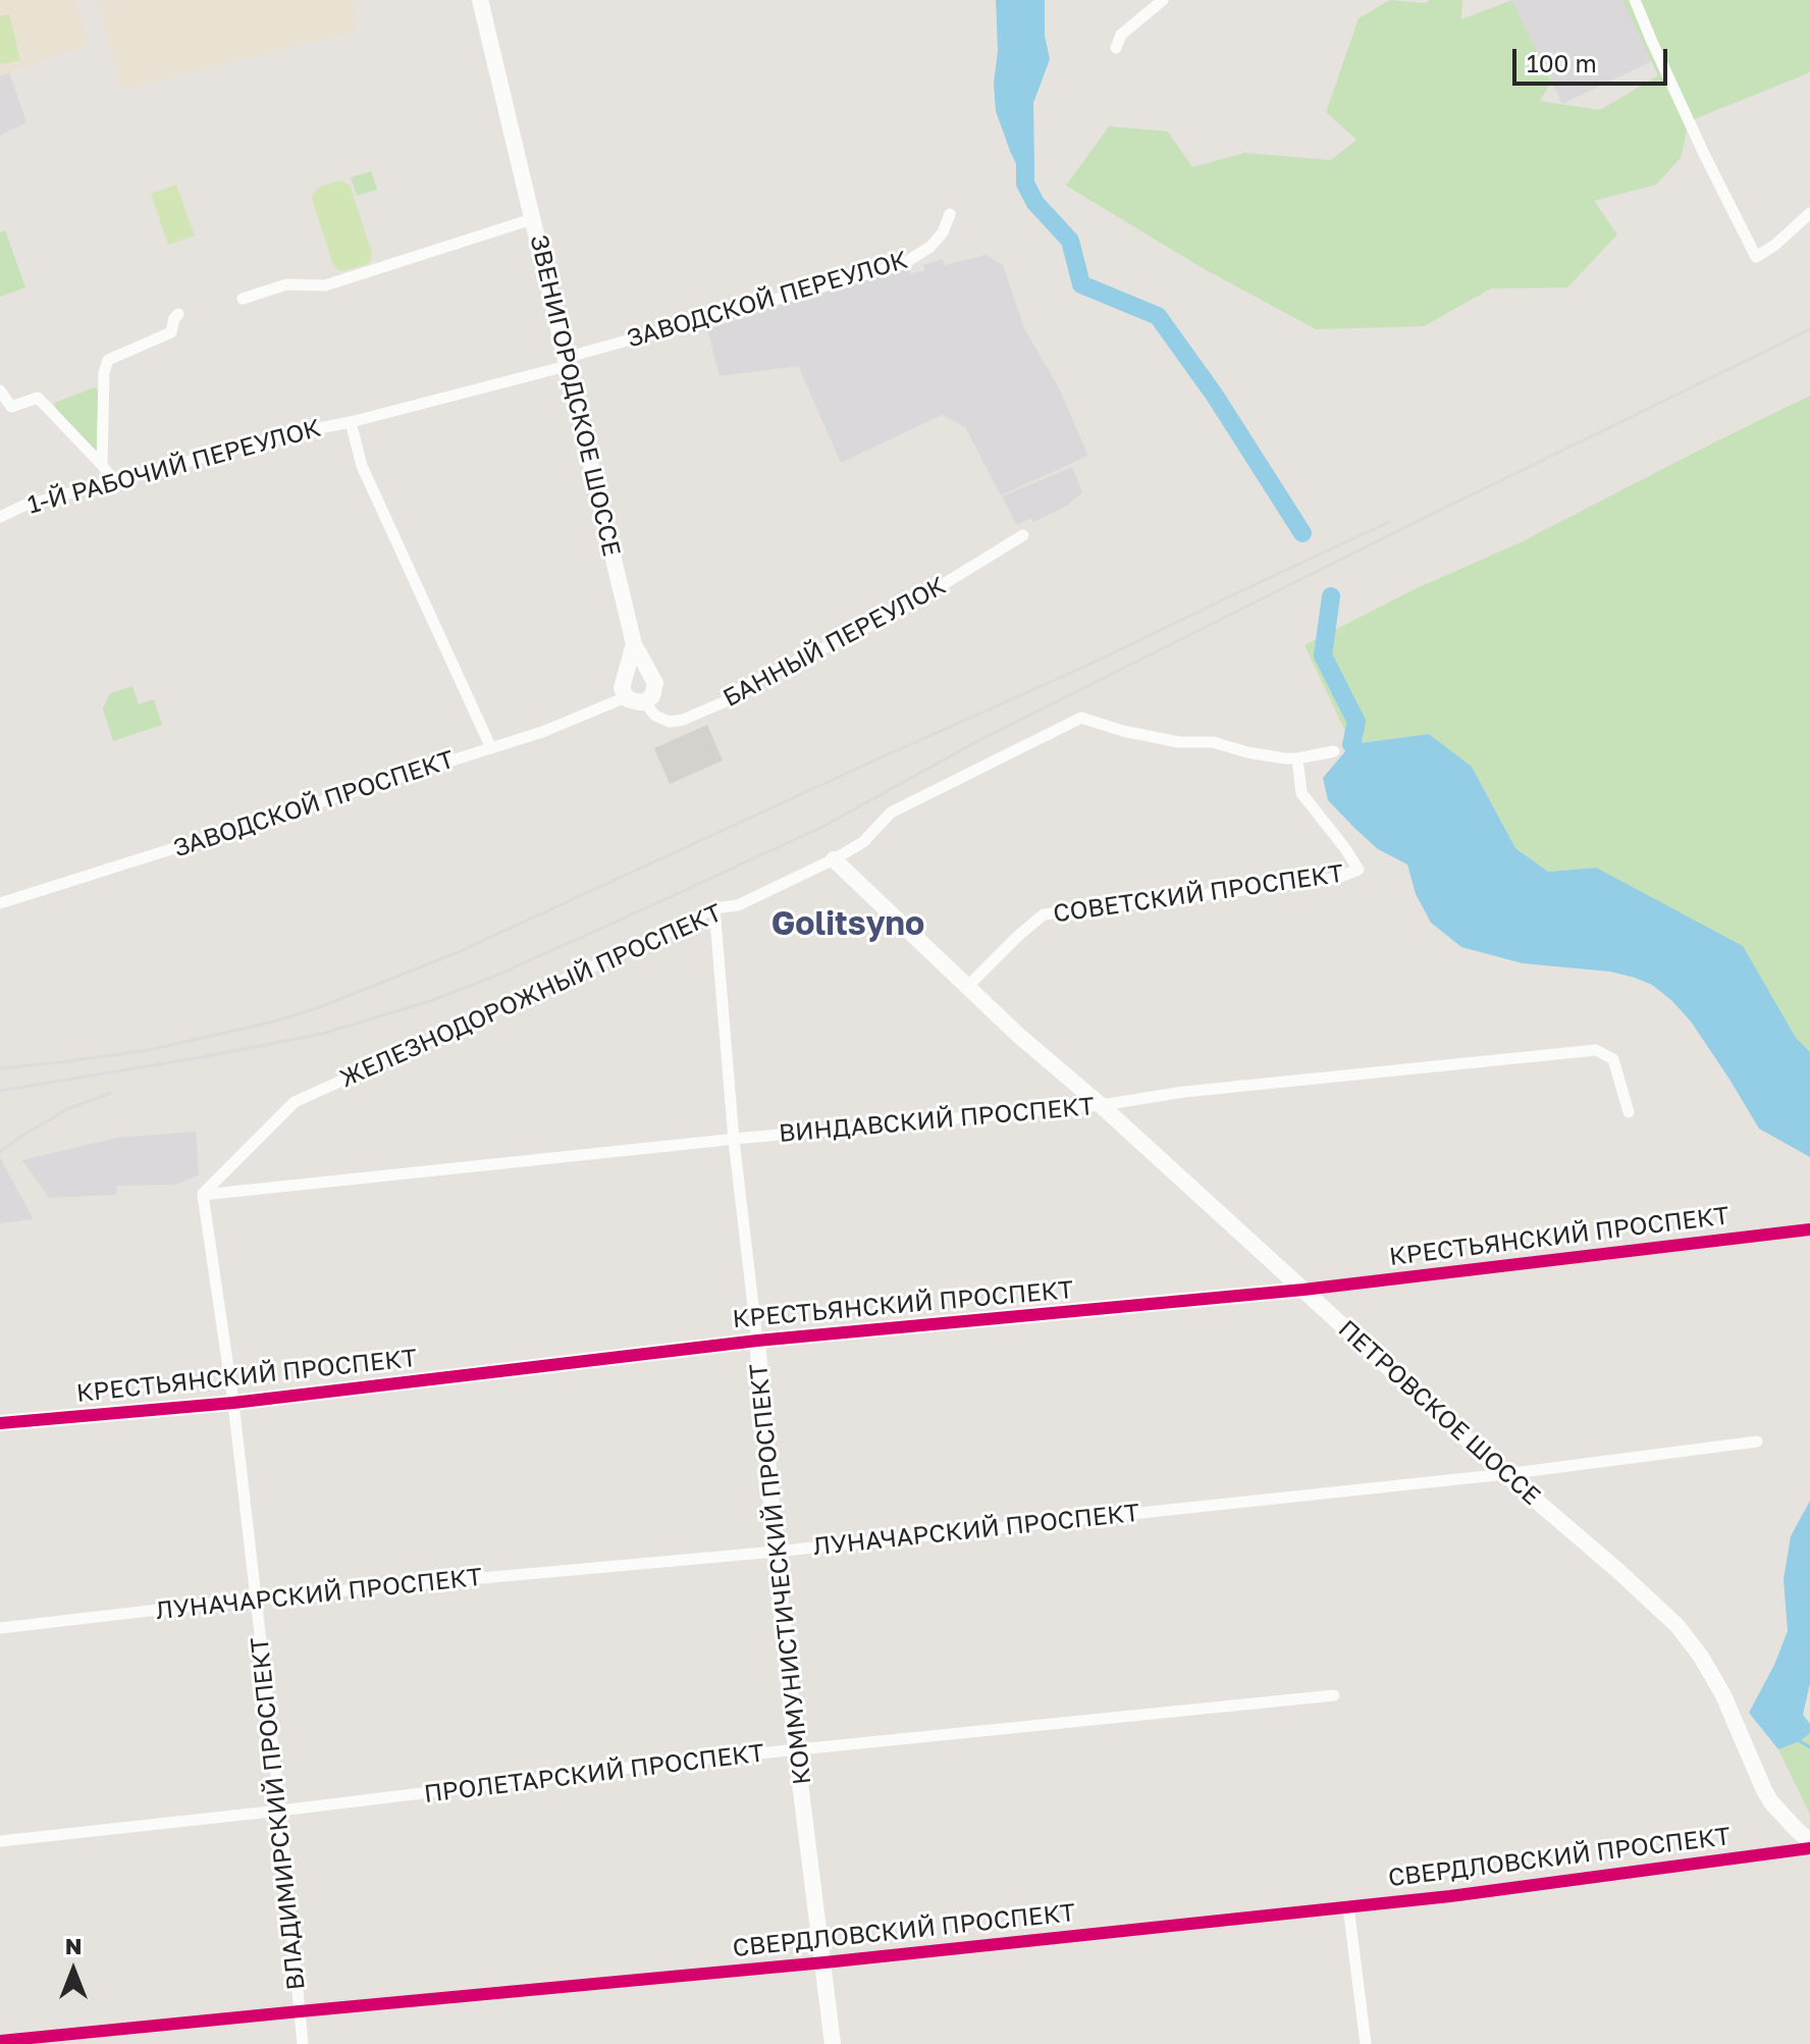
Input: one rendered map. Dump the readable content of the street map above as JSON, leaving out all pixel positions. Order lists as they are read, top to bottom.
{
  "streets": {
    "street": [
      "ЗАВОДСКОЙ ПЕРЕУЛОК",
      "ЗВЕНИГОРОДСКОЕ ШОССЕ",
      "1-Й РАБОЧИЙ ПЕРЕУЛОК",
      "БАННЫЙ ПЕРЕУЛОК",
      "ЗАВОДСКОЙ ПРОСПЕКТ",
      "СОВЕТСКИЙ ПРОСПЕКТ",
      "ЖЕЛЕЗНОДОРОЖНЫЙ ПРОСПЕКТ",
      "ВИНДАВСКИЙ ПРОСПЕКТ",
      "КРЕСТЬЯНСКИЙ ПРОСПЕКТ",
      "ПЕТРОВСКОЕ ШОССЕ",
      "ЛУНАЧАРСКИЙ ПРОСПЕКТ",
      "КОММУНИСТИЧЕСКИЙ ПРОСПЕКТ",
      "ПРОЛЕТАРСКИЙ ПРОСПЕКТ",
      "ВЛАДИМИРСКИЙ ПРОСПЕКТ",
      "СВЕРДЛОВСКИЙ ПРОСПЕКТ"
    ]
  },
  "crossings": [
    ["ЗАВОДСКОЙ ПЕРЕУЛОК", "ЗВЕНИГОРОДСКОЕ ШОССЕ"],
    ["ЗАВОДСКОЙ ПЕРЕУЛОК", "1-Й РАБОЧИЙ ПЕРЕУЛОК"],
    ["ЗВЕНИГОРОДСКОЕ ШОССЕ", "1-Й РАБОЧИЙ ПЕРЕУЛОК"],
    ["1-Й РАБОЧИЙ ПЕРЕУЛОК", "ЗАВОДСКОЙ ПРОСПЕКТ"],
    ["БАННЫЙ ПЕРЕУЛОК", "ЗАВОДСКОЙ ПРОСПЕКТ"],
    ["СОВЕТСКИЙ ПРОСПЕКТ", "ЖЕЛЕЗНОДОРОЖНЫЙ ПРОСПЕКТ"],
    ["СОВЕТСКИЙ ПРОСПЕКТ", "ПЕТРОВСКОЕ ШОССЕ"],
    ["ЖЕЛЕЗНОДОРОЖНЫЙ ПРОСПЕКТ", "ВИНДАВСКИЙ ПРОСПЕКТ"],
    ["ЖЕЛЕЗНОДОРОЖНЫЙ ПРОСПЕКТ", "ПЕТРОВСКОЕ ШОССЕ"],
    ["ЖЕЛЕЗНОДОРОЖНЫЙ ПРОСПЕКТ", "КОММУНИСТИЧЕСКИЙ ПРОСПЕКТ"],
    ["ЖЕЛЕЗНОДОРОЖНЫЙ ПРОСПЕКТ", "ВЛАДИМИРСКИЙ ПРОСПЕКТ"],
    ["ВИНДАВСКИЙ ПРОСПЕКТ", "ПЕТРОВСКОЕ ШОССЕ"],
    ["ВИНДАВСКИЙ ПРОСПЕКТ", "КОММУНИСТИЧЕСКИЙ ПРОСПЕКТ"],
    ["ВИНДАВСКИЙ ПРОСПЕКТ", "ВЛАДИМИРСКИЙ ПРОСПЕКТ"],
    ["КРЕСТЬЯНСКИЙ ПРОСПЕКТ", "ПЕТРОВСКОЕ ШОССЕ"],
    ["КРЕСТЬЯНСКИЙ ПРОСПЕКТ", "КОММУНИСТИЧЕСКИЙ ПРОСПЕКТ"],
    ["КРЕСТЬЯНСКИЙ ПРОСПЕКТ", "ВЛАДИМИРСКИЙ ПРОСПЕКТ"],
    ["ПЕТРОВСКОЕ ШОССЕ", "ЛУНАЧАРСКИЙ ПРОСПЕКТ"],
    ["ЛУНАЧАРСКИЙ ПРОСПЕКТ", "КОММУНИСТИЧЕСКИЙ ПРОСПЕКТ"],
    ["ЛУНАЧАРСКИЙ ПРОСПЕКТ", "ВЛАДИМИРСКИЙ ПРОСПЕКТ"],
    ["КОММУНИСТИЧЕСКИЙ ПРОСПЕКТ", "ПРОЛЕТАРСКИЙ ПРОСПЕКТ"],
    ["КОММУНИСТИЧЕСКИЙ ПРОСПЕКТ", "СВЕРДЛОВСКИЙ ПРОСПЕКТ"],
    ["ПРОЛЕТАРСКИЙ ПРОСПЕКТ", "ВЛАДИМИРСКИЙ ПРОСПЕКТ"],
    ["ВЛАДИМИРСКИЙ ПРОСПЕКТ", "СВЕРДЛОВСКИЙ ПРОСПЕКТ"]
  ],
  "districts": ["Golitsyno"],
  "scale_bar": "100 m",
  "north": "top"
}
